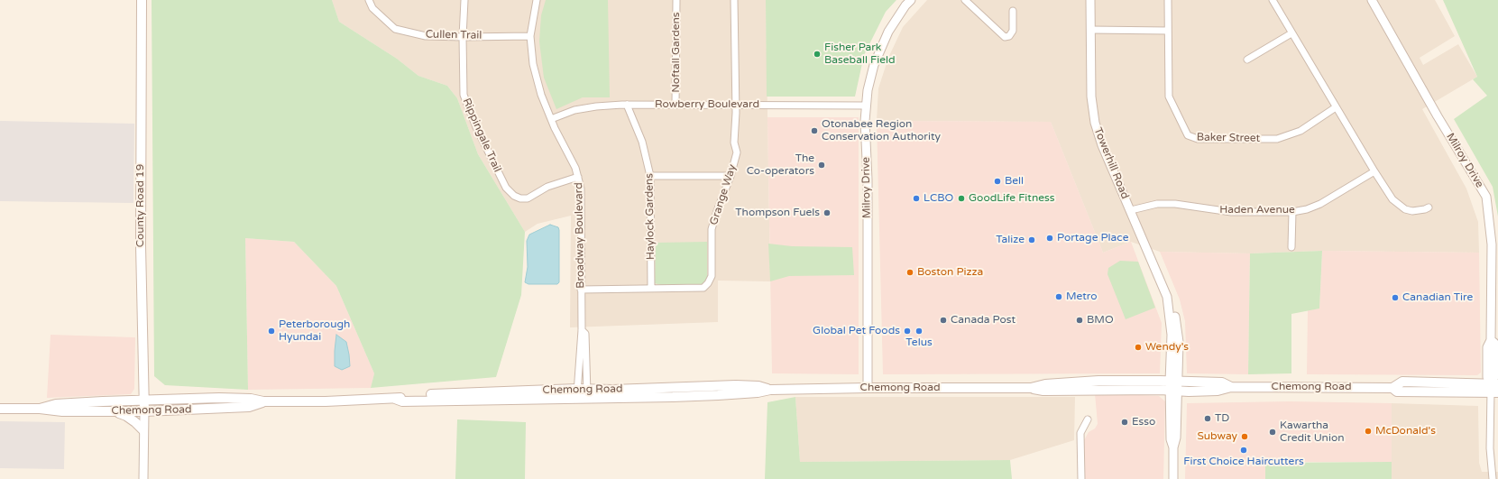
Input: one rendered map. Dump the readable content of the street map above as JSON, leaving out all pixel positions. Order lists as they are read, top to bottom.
{
  "streets": {
    "main road": ["County Road 19", "Chemong Road"],
    "street": [
      "Cullen Trail",
      "Noftall Gardens",
      "Rowberry Boulevard",
      "Rippingale Trail",
      "Baker Street",
      "Milroy Drive",
      "Towerhill Road",
      "Grange Way",
      "Haden Avenue",
      "Haylock Gardens",
      "Broadway Boulevard"
    ]
  },
  "crossings": [
    ["Cullen Trail", "Rippingale Trail"],
    ["Cullen Trail", "Broadway Boulevard"],
    ["Noftall Gardens", "Rowberry Boulevard"],
    ["Rowberry Boulevard", "Milroy Drive"],
    ["Rowberry Boulevard", "Grange Way"],
    ["Rowberry Boulevard", "Haylock Gardens"],
    ["Rowberry Boulevard", "Broadway Boulevard"],
    ["Rippingale Trail", "Broadway Boulevard"],
    ["Milroy Drive", "Chemong Road"],
    ["Towerhill Road", "Haden Avenue"],
    ["Towerhill Road", "Chemong Road"],
    ["Grange Way", "Haylock Gardens"],
    ["Grange Way", "Broadway Boulevard"],
    ["County Road 19", "Chemong Road"],
    ["Broadway Boulevard", "Chemong Road"]
  ],
  "places": [
    "Fisher Park Baseball Field",
    "Otonabee Region Conservation Authority",
    "The Co-operators",
    "Bell",
    "LCBO",
    "GoodLife Fitness",
    "Thompson Fuels",
    "Portage Place",
    "Talize",
    "Boston Pizza",
    "Metro",
    "Canadian Tire",
    "Canada Post",
    "BMO",
    "Peterborough Hyundai",
    "Global Pet Foods",
    "Telus",
    "Wendy's",
    "TD",
    "Esso",
    "McDonald's",
    "Kawartha Credit Union",
    "Subway",
    "First Choice Haircutters"
  ]
}
